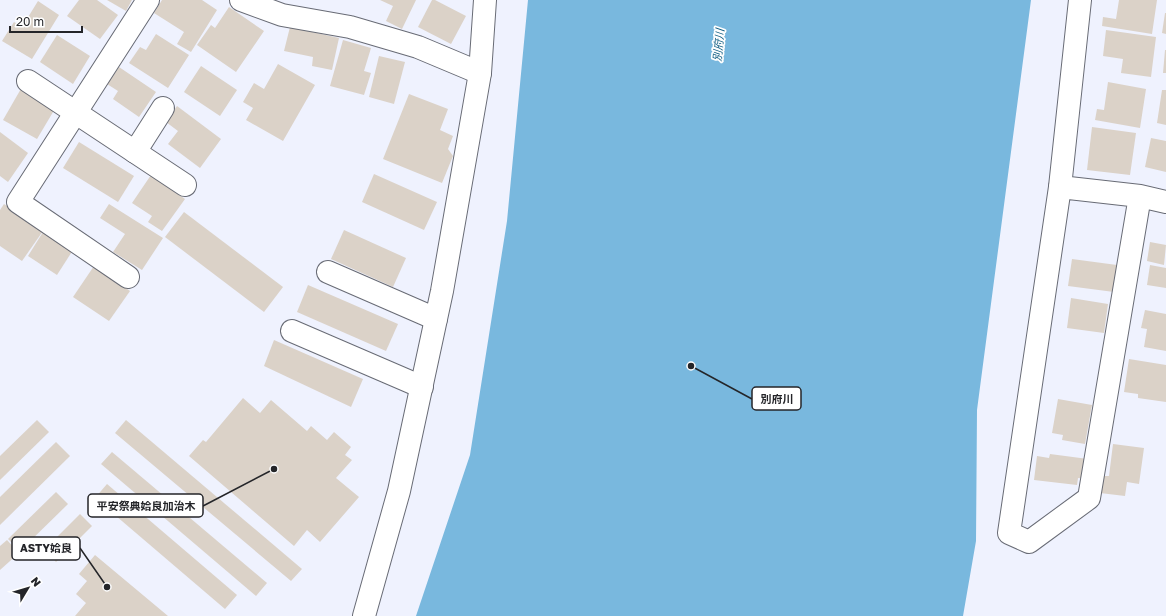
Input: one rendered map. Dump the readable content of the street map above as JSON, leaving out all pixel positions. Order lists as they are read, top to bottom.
{
  "water": ["別府川"],
  "places": ["別府川", "平安祭典姶良加治木", "ASTY姶良"],
  "scale_bar": "20 m",
  "north": "top right"
}
